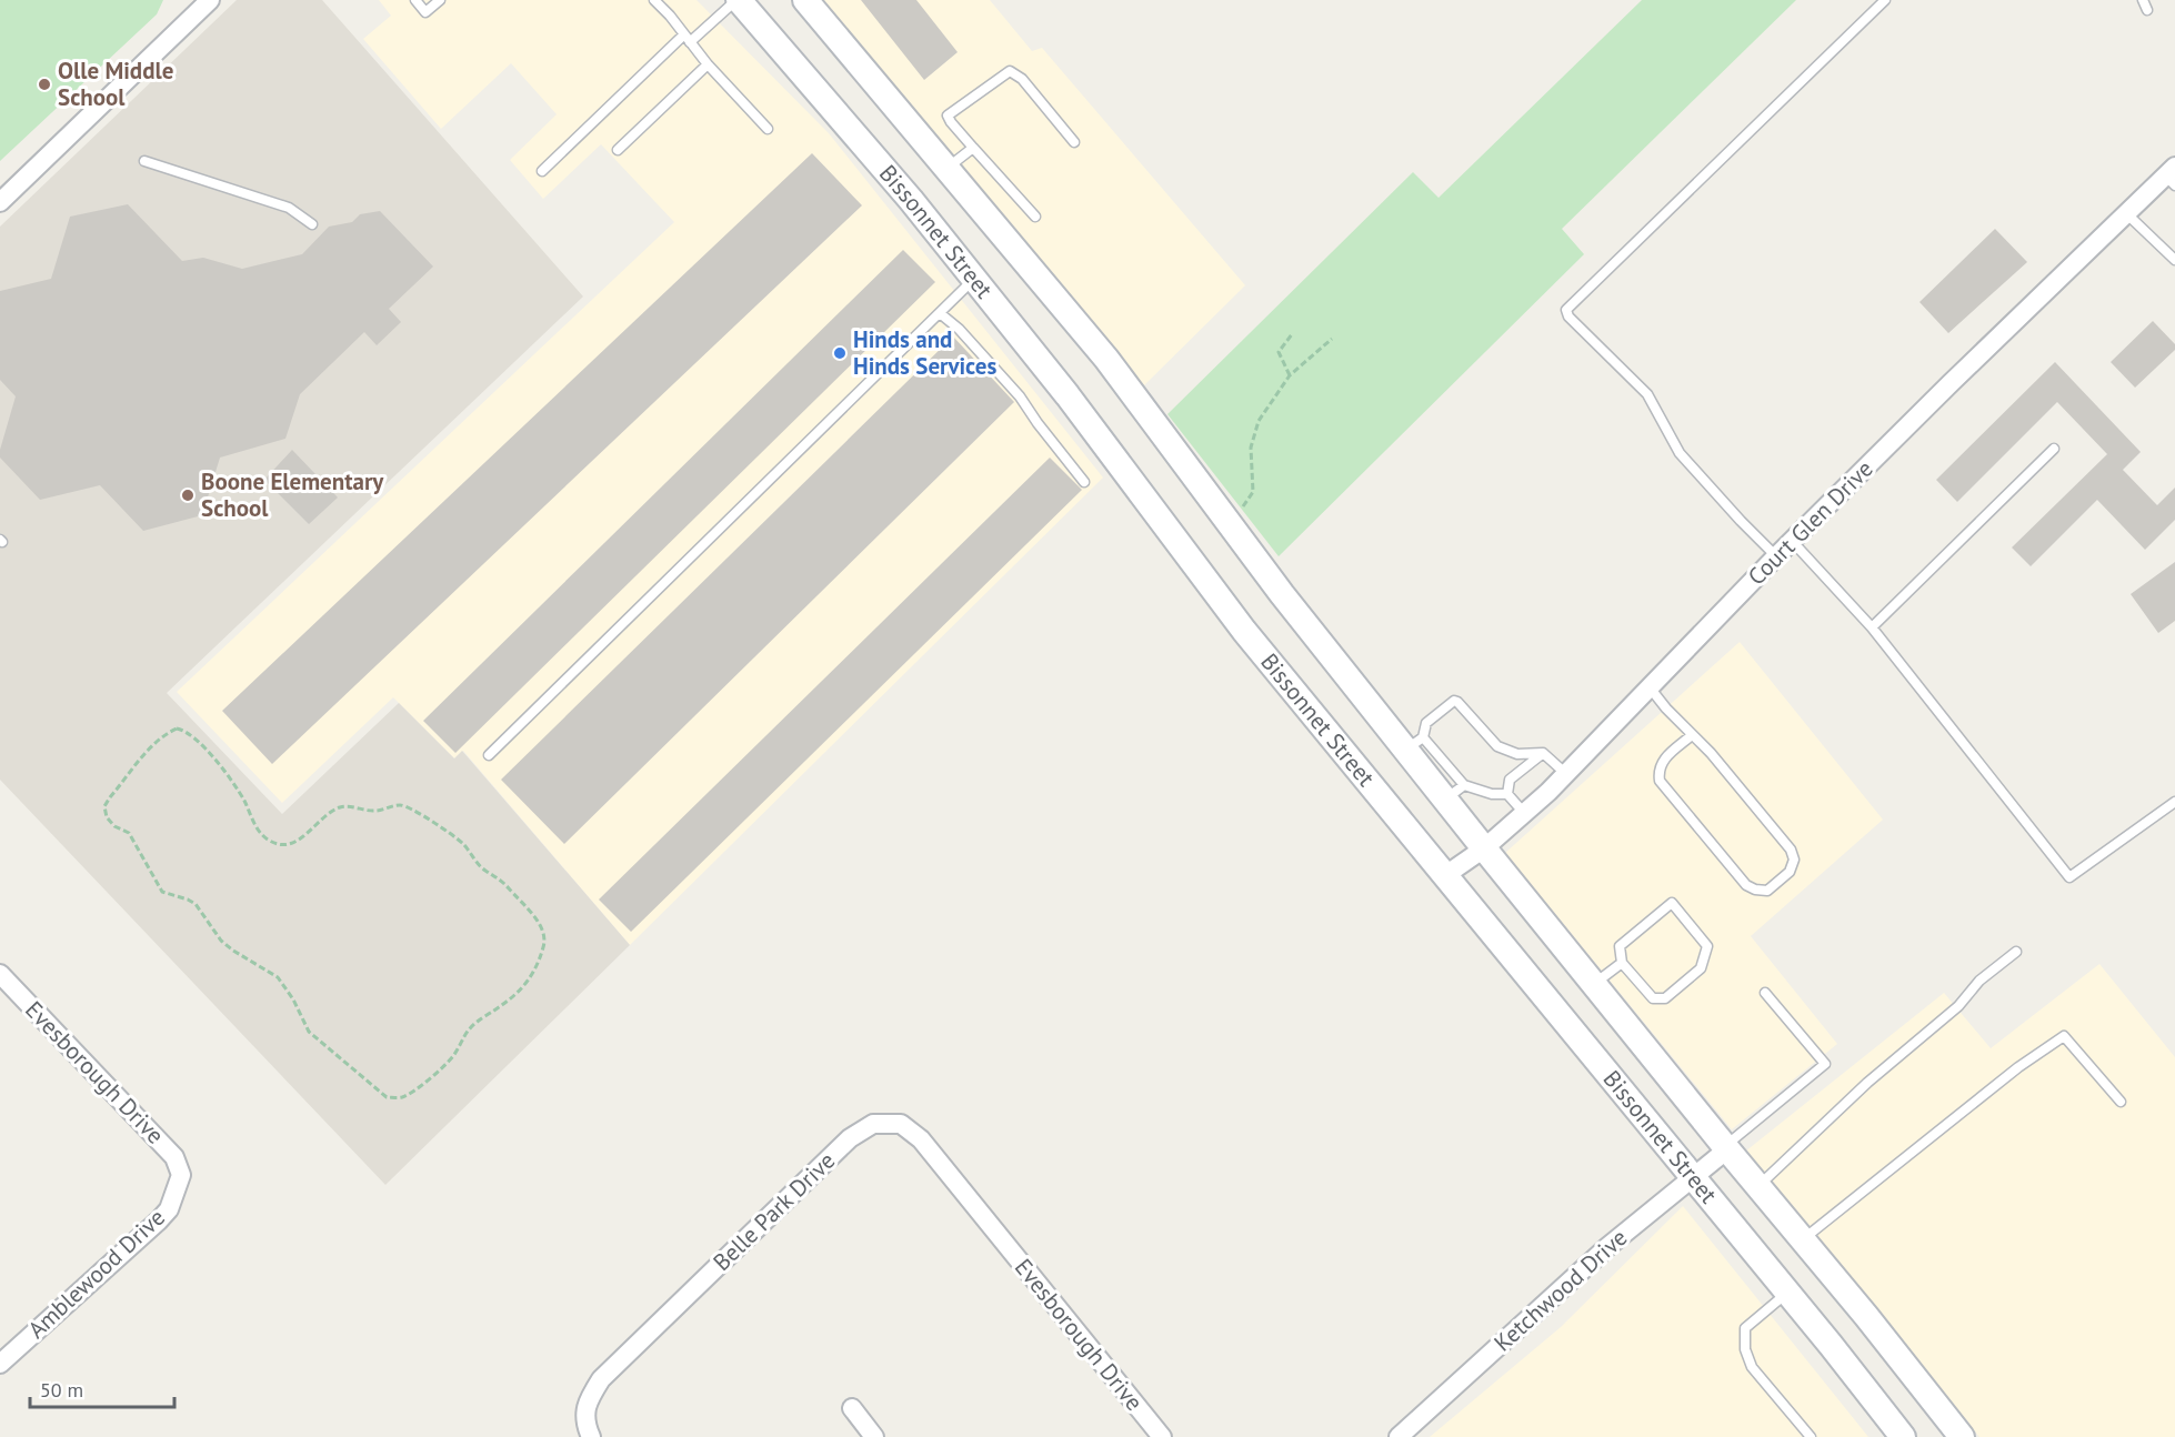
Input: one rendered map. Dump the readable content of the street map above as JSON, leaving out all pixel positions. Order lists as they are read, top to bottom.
{
  "streets": {
    "main road": ["Bissonnet Street"],
    "street": [
      "Court Glen Drive",
      "Evesborough Drive",
      "Belle Park Drive",
      "Amblewood Drive",
      "Ketchwood Drive"
    ]
  },
  "crossings": [
    ["Bissonnet Street", "Court Glen Drive"],
    ["Bissonnet Street", "Ketchwood Drive"],
    ["Evesborough Drive", "Belle Park Drive"],
    ["Evesborough Drive", "Amblewood Drive"]
  ],
  "places": ["Olle Middle School", "Hinds and Hinds Services", "Boone Elementary School"],
  "scale_bar": "50 m"
}
